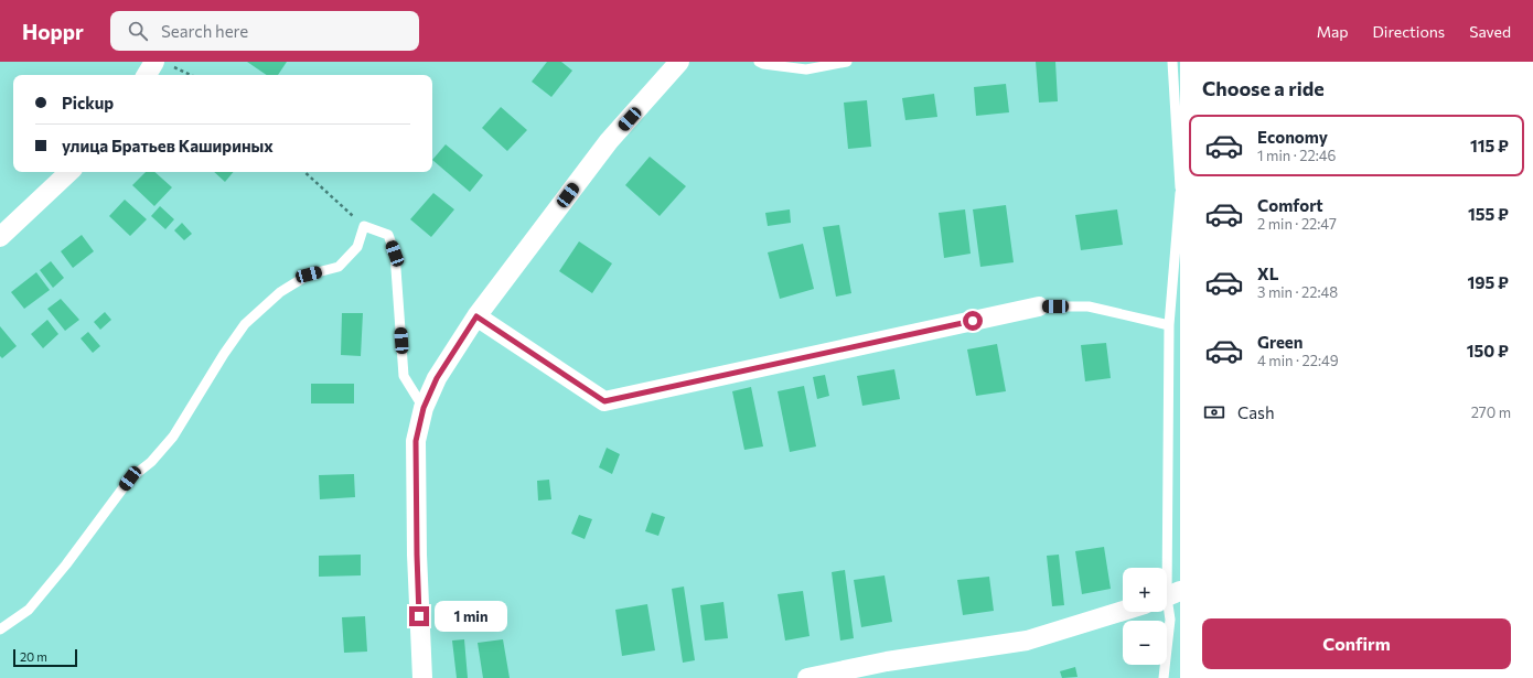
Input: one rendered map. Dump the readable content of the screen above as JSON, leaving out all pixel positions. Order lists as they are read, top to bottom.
{
  "scale_bar": "20 m",
  "page": {
    "header": "Hoppr",
    "search": "Search here",
    "nav": ["Map", "Directions", "Saved"],
    "heading": "Choose a ride",
    "banner": ["Pickup", "улица Братьев Кашириных"],
    "list": [
      {
        "name": "Economy",
        "note": "1 min · 22:46",
        "value": "115 ₽"
      },
      {
        "name": "Comfort",
        "note": "2 min · 22:47",
        "value": "155 ₽"
      },
      {
        "name": "XL",
        "note": "3 min · 22:48",
        "value": "195 ₽"
      },
      {
        "name": "Green",
        "note": "4 min · 22:49",
        "value": "150 ₽"
      }
    ],
    "pay": ["Cash", "270 m"],
    "map_buttons": ["+", "−"],
    "bubble": "1 min",
    "buttons": "Confirm",
    "scale": "20 m"
  }
}
